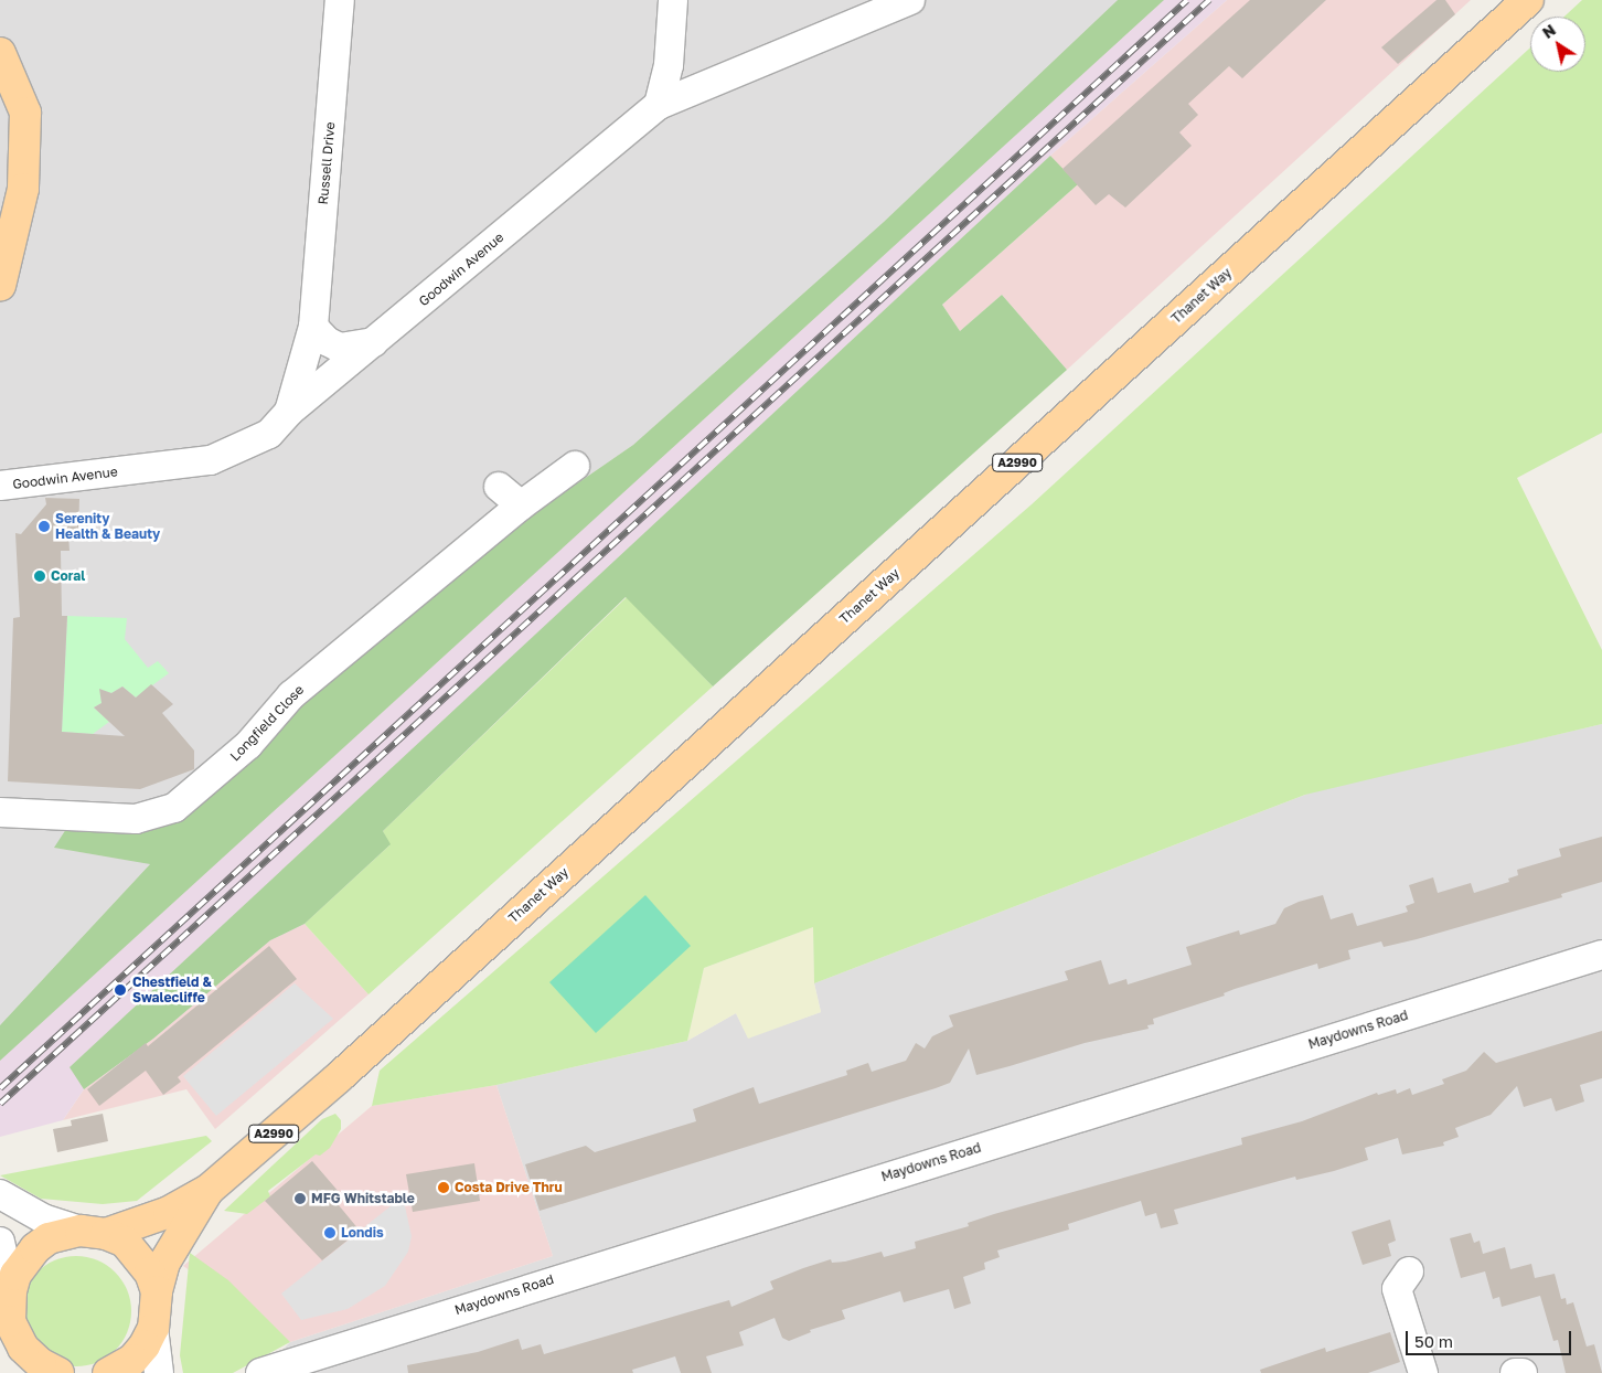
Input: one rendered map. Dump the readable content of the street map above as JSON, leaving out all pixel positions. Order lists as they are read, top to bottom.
{
  "streets": {
    "main road": ["Thanet Way", "A2990"],
    "street": [
      "Russell Drive",
      "Goodwin Avenue",
      "Longfield Close",
      "Maydowns Road"
    ]
  },
  "crossings": [
    ["Russell Drive", "Goodwin Avenue"]
  ],
  "places": [
    "Serenity Health & Beauty",
    "Coral",
    "Chestfield & Swalecliffe",
    "Costa Drive Thru",
    "MFG Whitstable",
    "Londis"
  ],
  "scale_bar": "50 m",
  "north": "top left"
}
